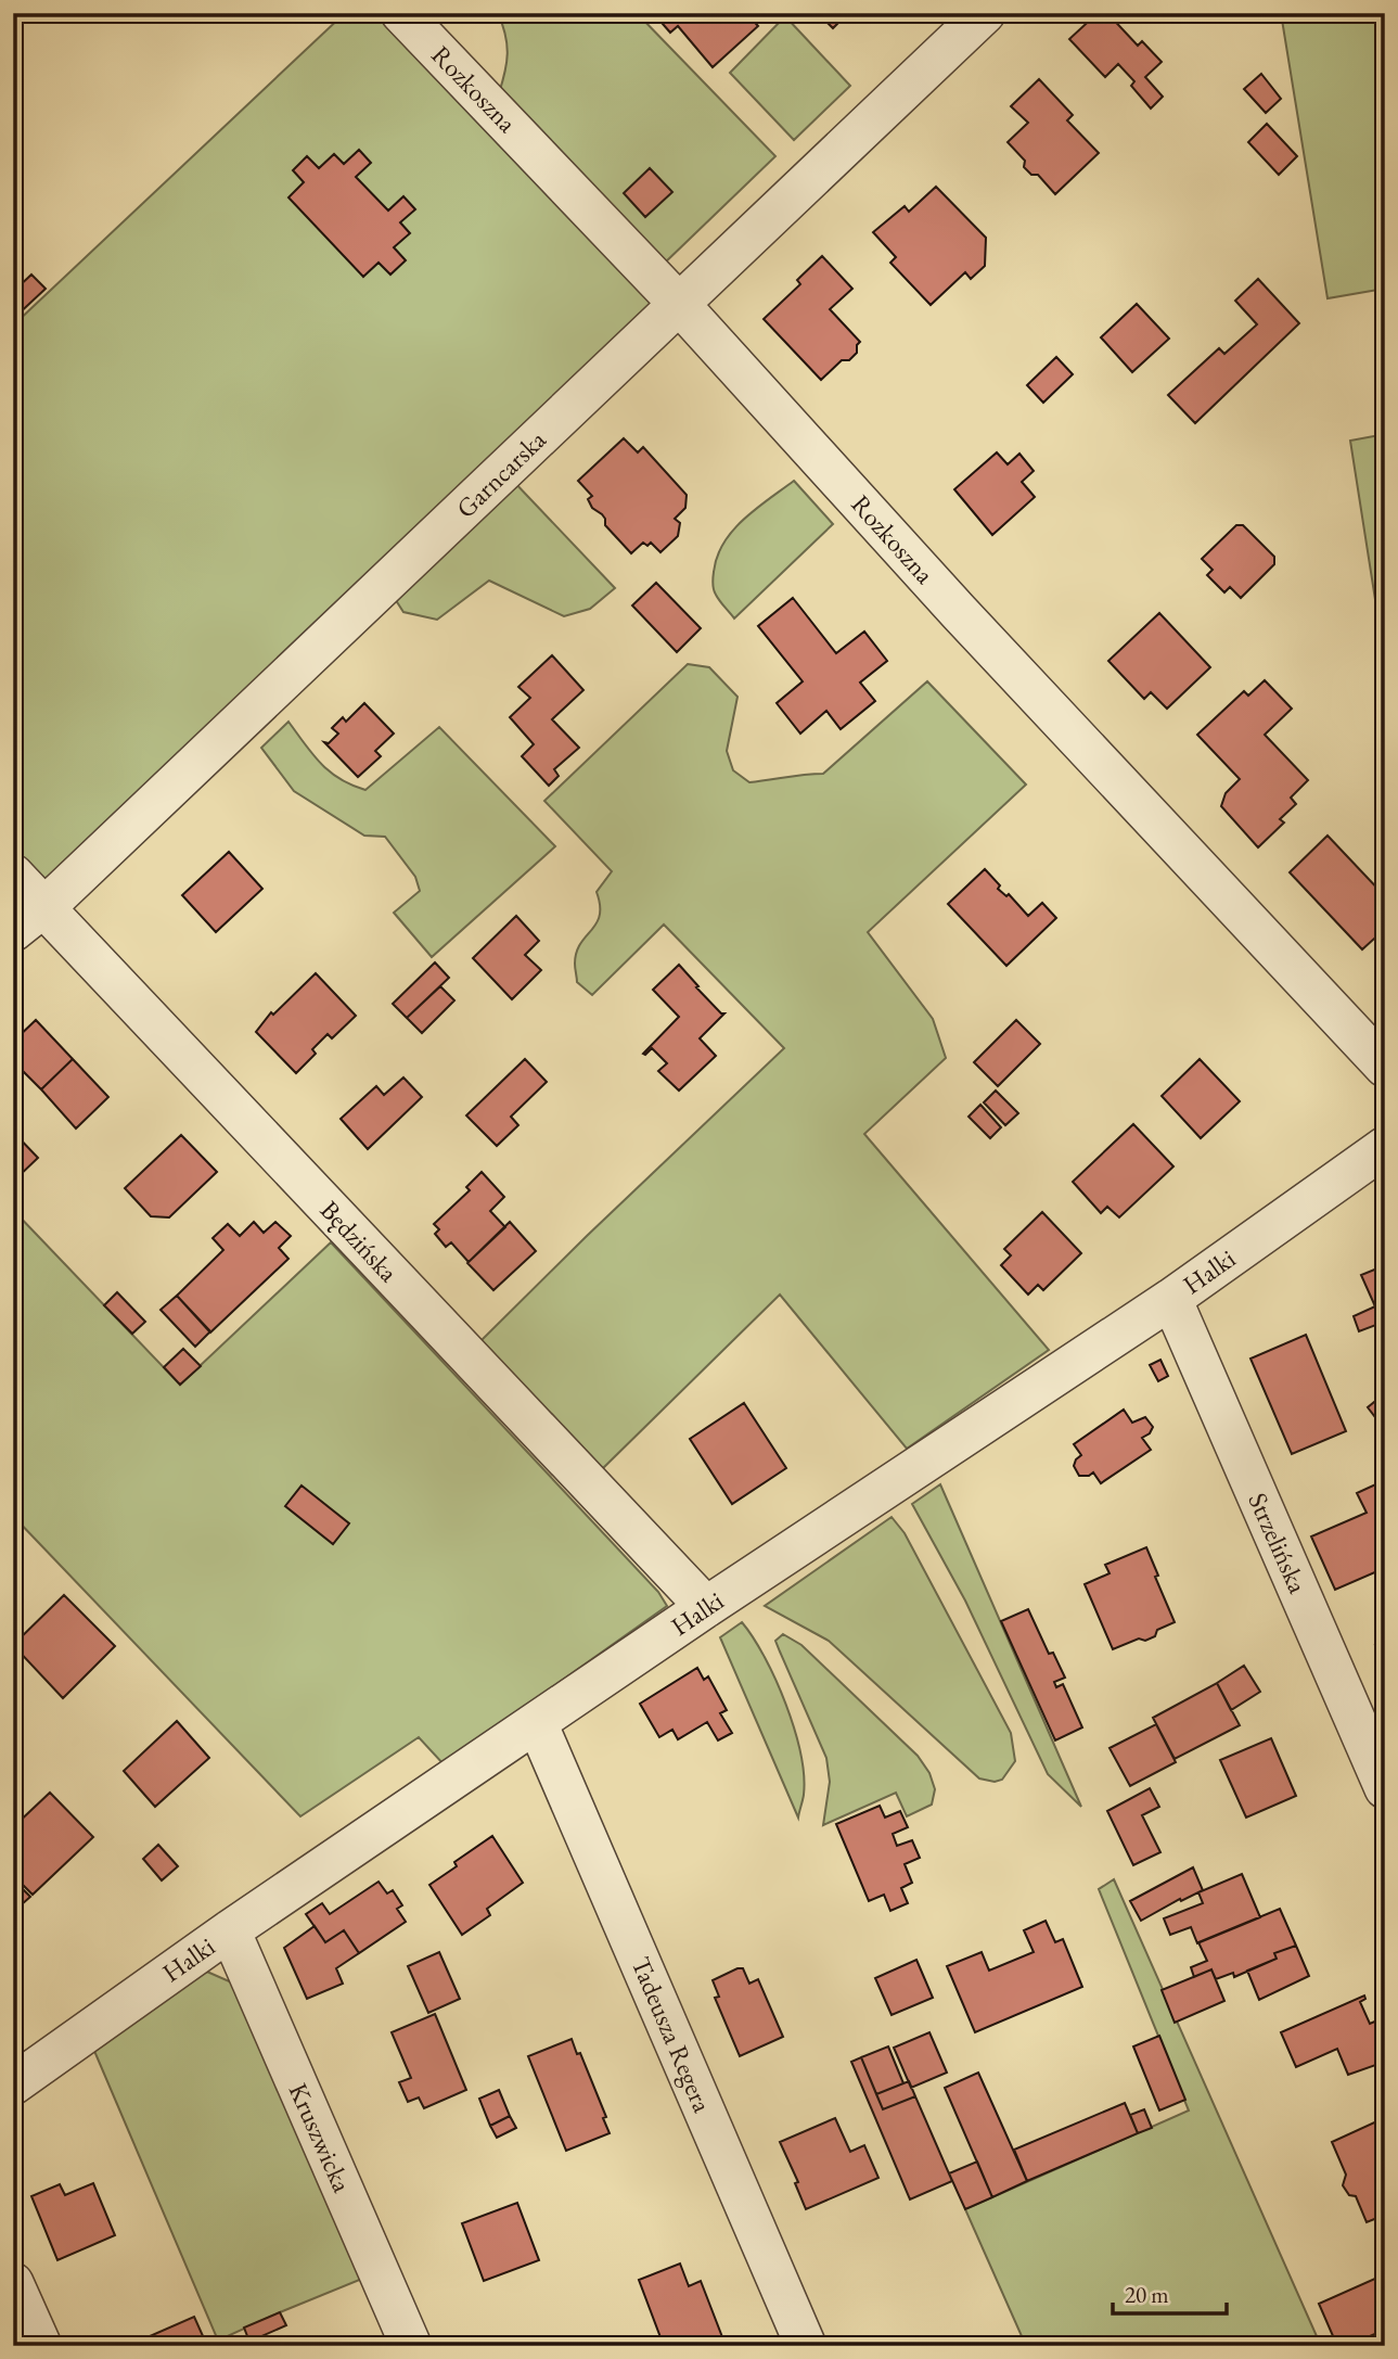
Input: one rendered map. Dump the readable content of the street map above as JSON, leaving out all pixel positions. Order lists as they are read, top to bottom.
{
  "streets": {
    "street": [
      "Rozkoszna",
      "Garncarska",
      "Będzińska",
      "Halki",
      "Strzelińska",
      "Tadeusza Regera",
      "Kruszwicka"
    ]
  },
  "crossings": [
    ["Rozkoszna", "Garncarska"],
    ["Garncarska", "Będzińska"],
    ["Będzińska", "Halki"],
    ["Halki", "Strzelińska"],
    ["Halki", "Tadeusza Regera"],
    ["Halki", "Kruszwicka"]
  ],
  "scale_bar": "20 m"
}
